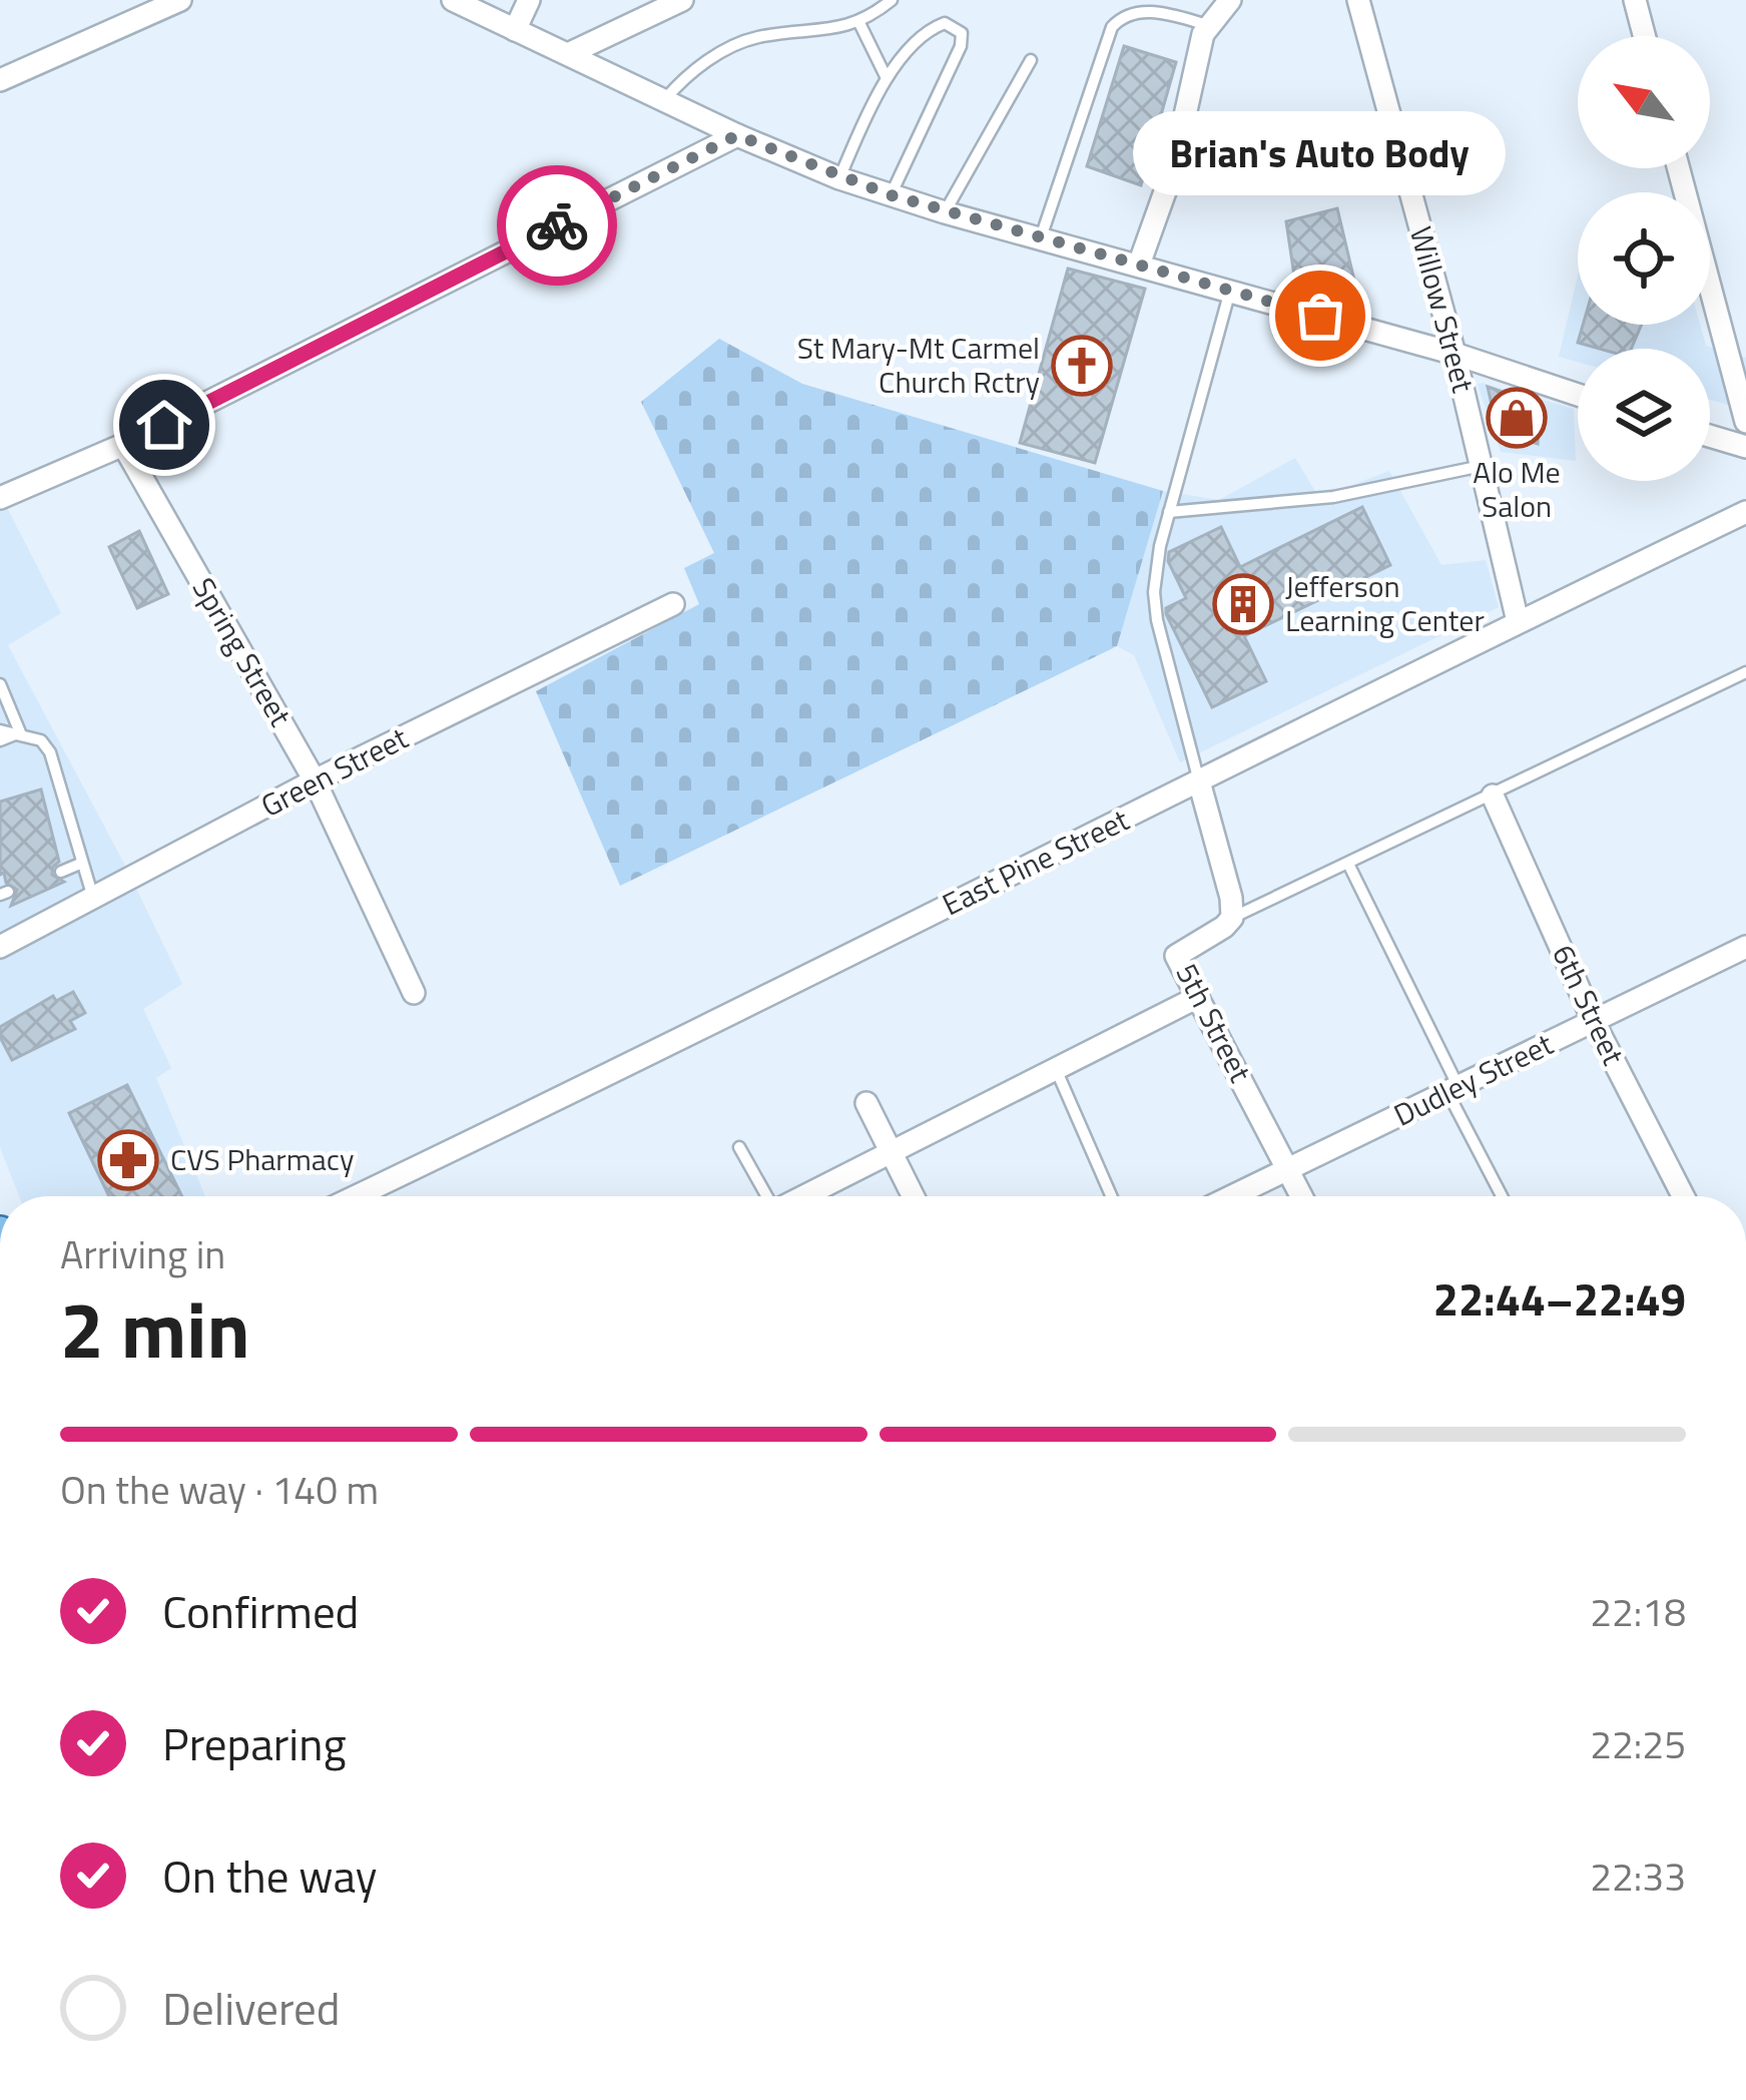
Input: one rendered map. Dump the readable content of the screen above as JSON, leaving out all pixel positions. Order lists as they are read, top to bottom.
{
  "streets": {
    "street": [
      "Willow Street",
      "Spring Street",
      "Green Street",
      "East Pine Street",
      "6th Street",
      "5th Street",
      "Dudley Street"
    ]
  },
  "crossings": [
    ["Willow Street", "East Pine Street"],
    ["Spring Street", "Green Street"],
    ["6th Street", "Dudley Street"],
    ["5th Street", "Dudley Street"]
  ],
  "places": {
    "other": ["Brian's Auto Body"],
    "church": ["St Mary-Mt Carmel Church Rctry"],
    "shop": ["Alo Me Salon"],
    "building": ["Jefferson Learning Center"],
    "pharmacy": ["CVS Pharmacy"]
  },
  "north": "top left",
  "page": {
    "bubble": "Brian's Auto Body",
    "heading": ["2 min", "Arriving in", "22:44–22:49"],
    "bar": "On the way · 140 m",
    "list": [
      ["Confirmed", "22:18"],
      ["Preparing", "22:25"],
      ["On the way", "22:33"],
      "Delivered"
    ]
  }
}
